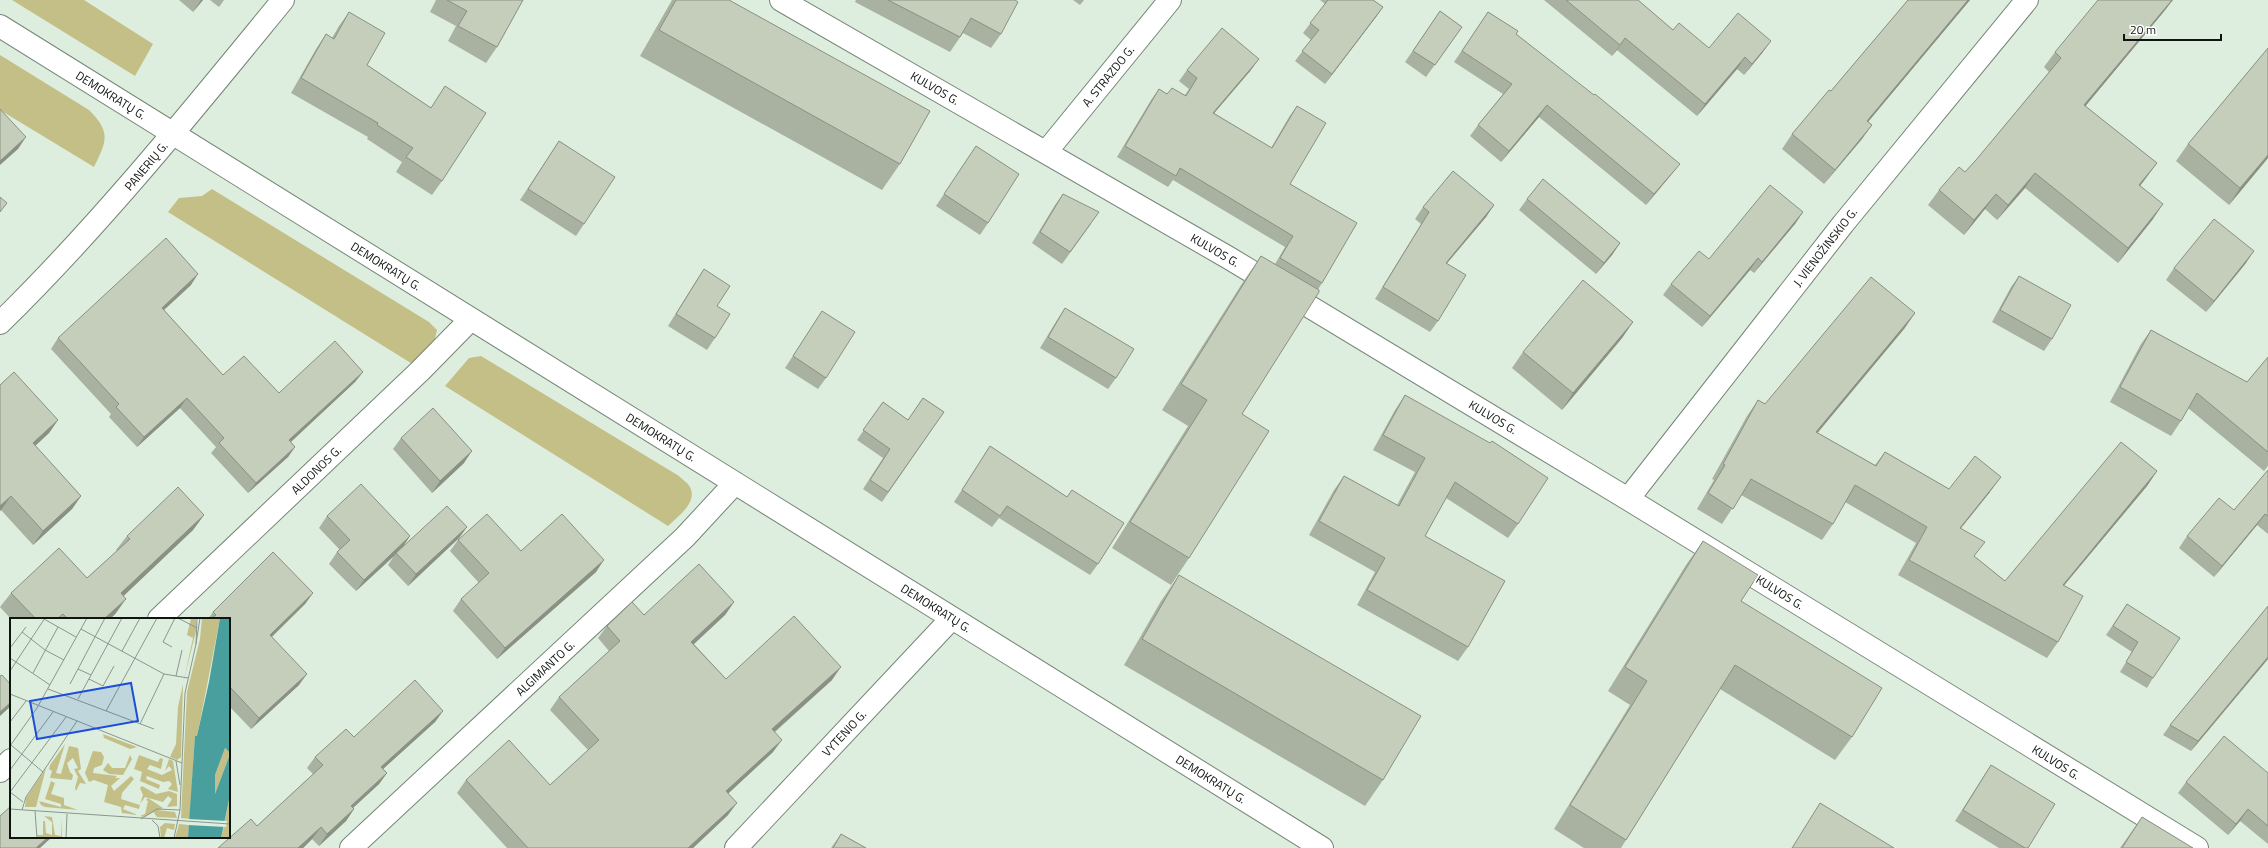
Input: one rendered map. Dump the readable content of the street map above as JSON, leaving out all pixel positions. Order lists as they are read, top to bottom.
{
  "streets": {
    "street": [
      "A. STRAZDO G.",
      "KULVOS G.",
      "DEMOKRATŲ G.",
      "PANERIŲ G.",
      "J. VIENOŽINSKIO G.",
      "ALDONOS G.",
      "ALGIMANTO G.",
      "VYTENIO G."
    ]
  },
  "crossings": [
    ["A. STRAZDO G.", "KULVOS G."],
    ["KULVOS G.", "J. VIENOŽINSKIO G."],
    ["DEMOKRATŲ G.", "PANERIŲ G."],
    ["DEMOKRATŲ G.", "ALDONOS G."],
    ["DEMOKRATŲ G.", "ALGIMANTO G."],
    ["DEMOKRATŲ G.", "VYTENIO G."]
  ],
  "scale_bar": "20 m"
}
